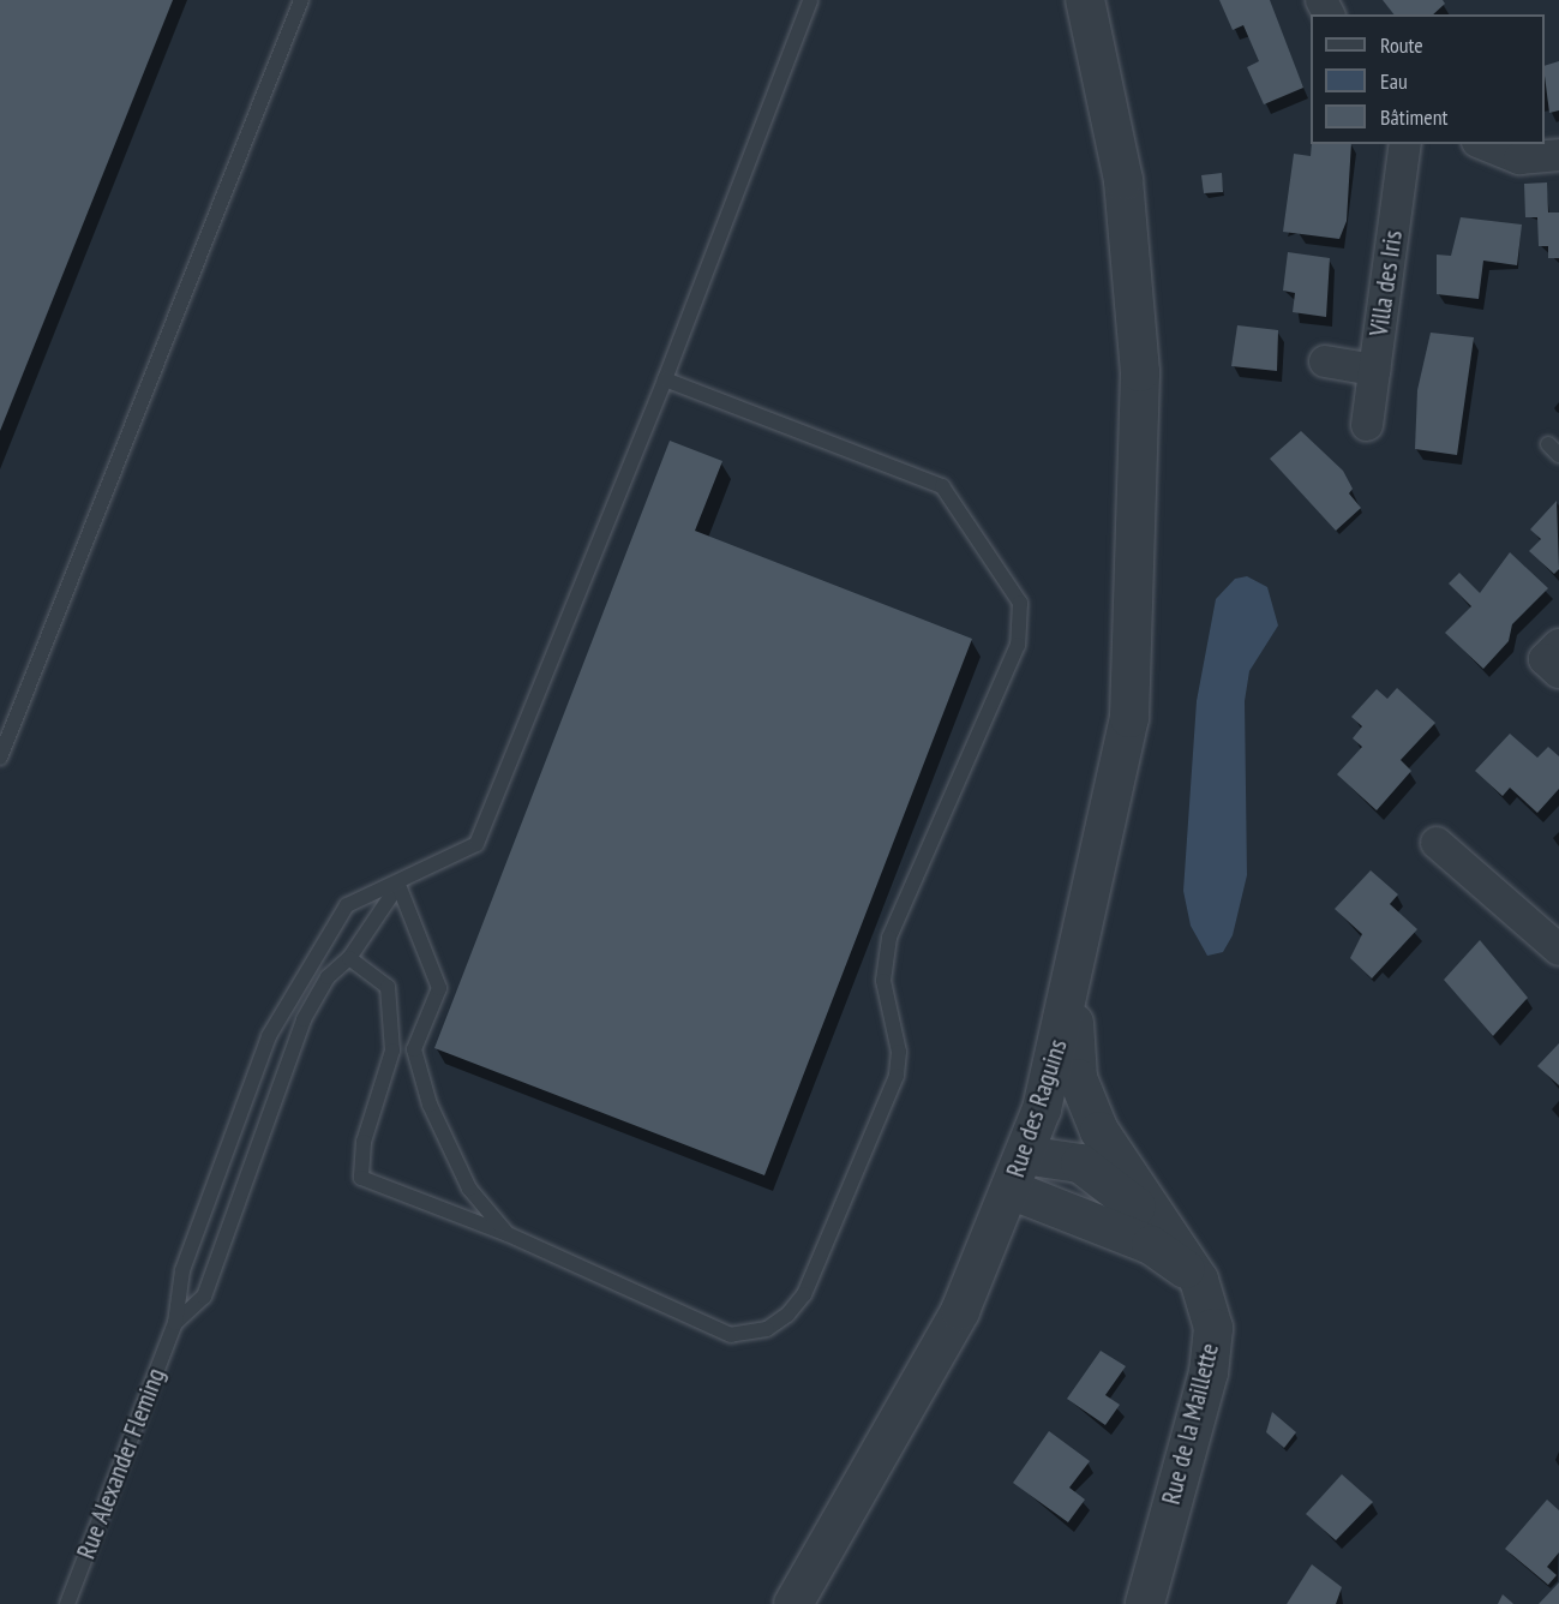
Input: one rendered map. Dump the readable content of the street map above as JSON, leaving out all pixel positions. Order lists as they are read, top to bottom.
{
  "streets": {
    "street": ["Villa des Iris", "Rue des Raguins", "Rue de la Maillette"],
    "lane": ["Rue Alexander Fleming"]
  },
  "crossings": [
    ["Rue des Raguins", "Rue de la Maillette"]
  ],
  "legend": ["Route", "Eau", "Bâtiment"]
}
